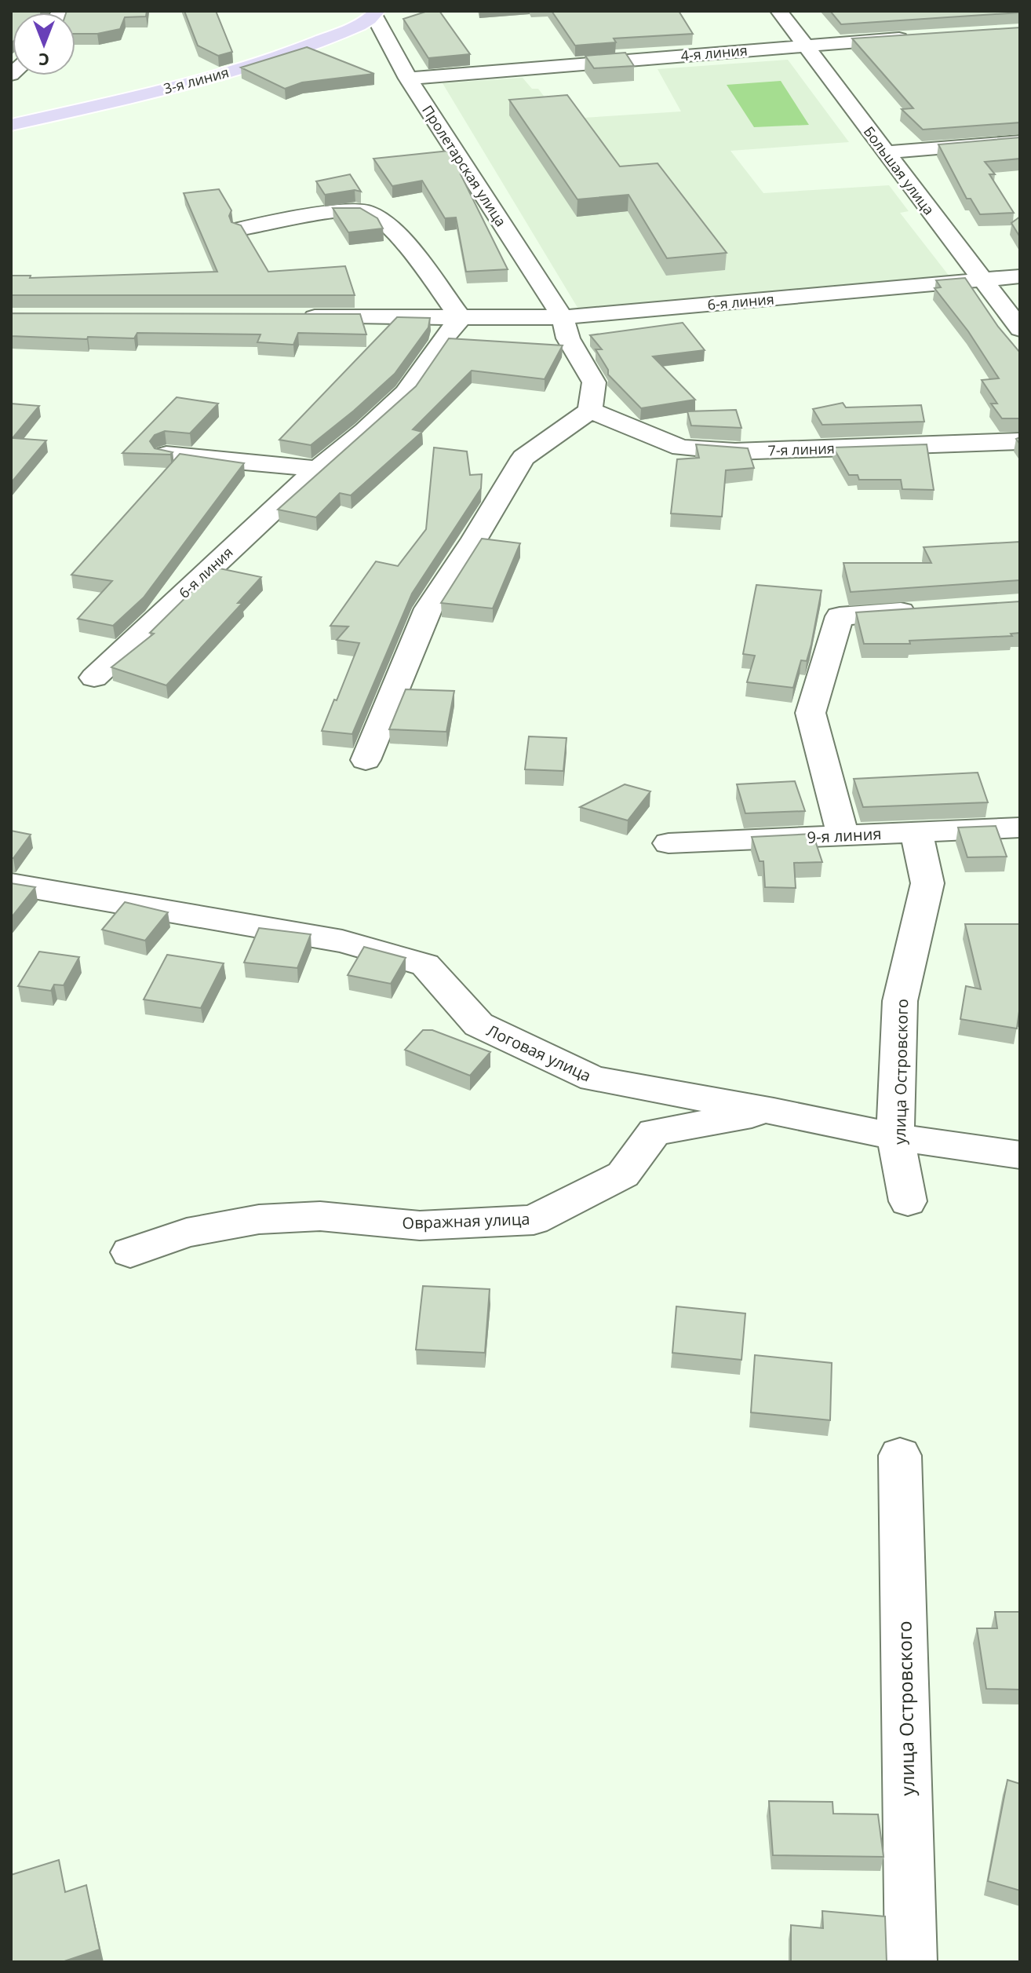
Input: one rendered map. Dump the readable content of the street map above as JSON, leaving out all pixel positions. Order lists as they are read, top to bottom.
{
  "streets": {
    "main road": ["3-я линия"],
    "street": [
      "4-я линия",
      "Пролетарская улица",
      "Большая улица",
      "6-я линия",
      "7-я линия",
      "9-я линия",
      "Логовая улица",
      "улица Островского",
      "Овражная улица"
    ]
  },
  "crossings": [
    ["4-я линия", "Пролетарская улица"],
    ["4-я линия", "Большая улица"],
    ["3-я линия", "Пролетарская улица"],
    ["Пролетарская улица", "6-я линия"],
    ["Большая улица", "6-я линия"],
    ["9-я линия", "улица Островского"],
    ["Логовая улица", "улица Островского"],
    ["Логовая улица", "Овражная улица"]
  ],
  "north": "bottom"
}
